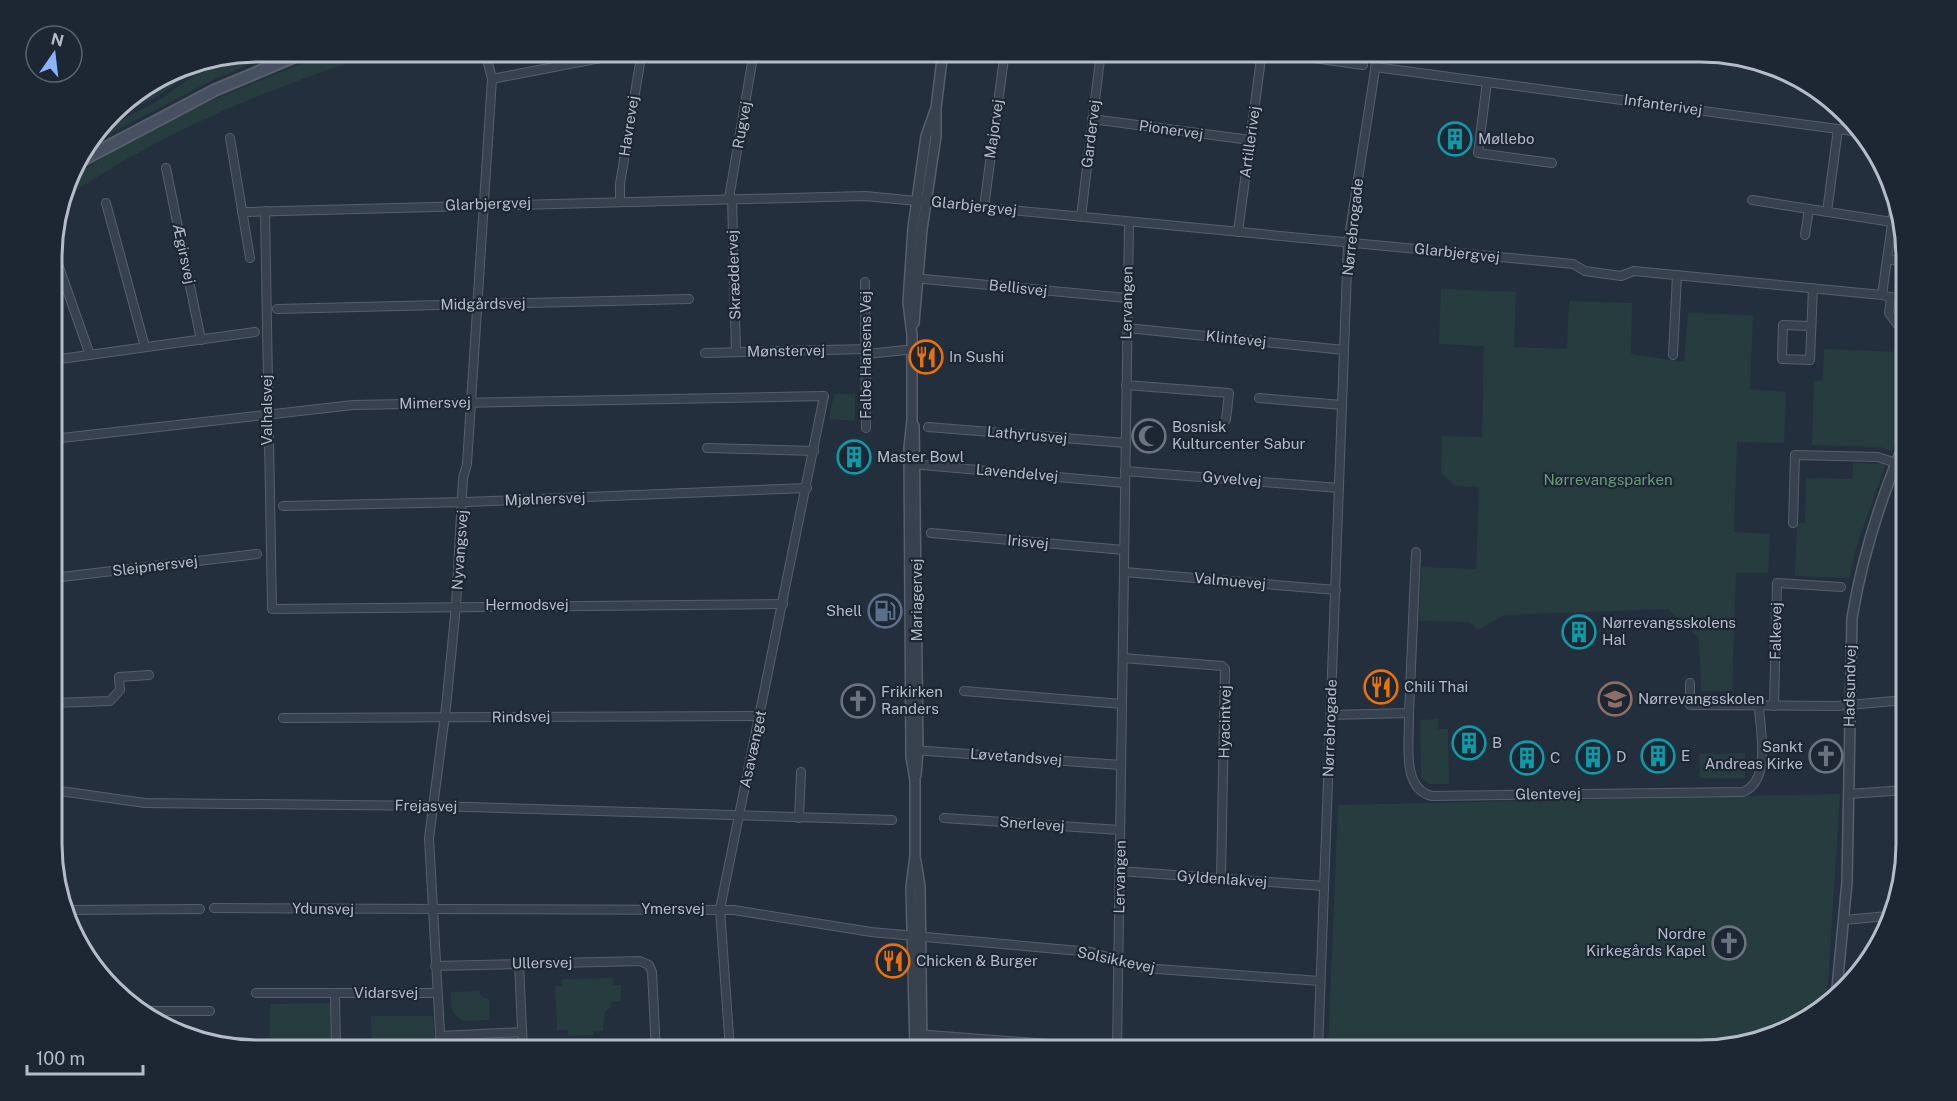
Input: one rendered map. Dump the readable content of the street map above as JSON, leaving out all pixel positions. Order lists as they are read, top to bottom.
{
  "streets": {
    "street": [
      "Infanterivej",
      "Rugvej",
      "Havrevej",
      "Majorvej",
      "Pionervej",
      "Gardervej",
      "Artillerivej",
      "Glarbjergvej",
      "Nørrebrogade",
      "Ægirsvej",
      "Skræddervej",
      "Bellisvej",
      "Lervangen",
      "Midgårdsvej",
      "Klintevej",
      "Mønstervej",
      "Falbe Hansens Vej",
      "Mimersvej",
      "Valhalsvej",
      "Lathyrusvej",
      "Lavendelvej",
      "Gyvelvej",
      "Mjølnersvej",
      "Irisvej",
      "Nyvangsvej",
      "Sleipnersvej",
      "Valmuevej",
      "Mariagervej",
      "Hermodsvej",
      "Falkevej",
      "Hadsundvej",
      "Rindsvej",
      "Hyacintvej",
      "Asavænget",
      "Løvetandsvej",
      "Glentevej",
      "Frejasvej",
      "Snerlevej",
      "Gyldenlakvej",
      "Ydunsvej",
      "Ymersvej",
      "Solsikkevej",
      "Ullersvej",
      "Vidarsvej"
    ]
  },
  "crossings": [
    ["Infanterivej", "Nørrebrogade"],
    ["Rugvej", "Glarbjergvej"],
    ["Rugvej", "Skræddervej"],
    ["Havrevej", "Glarbjergvej"],
    ["Majorvej", "Glarbjergvej"],
    ["Pionervej", "Gardervej"],
    ["Pionervej", "Artillerivej"],
    ["Gardervej", "Glarbjergvej"],
    ["Artillerivej", "Glarbjergvej"],
    ["Glarbjergvej", "Nørrebrogade"],
    ["Glarbjergvej", "Skræddervej"],
    ["Glarbjergvej", "Lervangen"],
    ["Glarbjergvej", "Valhalsvej"],
    ["Glarbjergvej", "Nyvangsvej"],
    ["Glarbjergvej", "Mariagervej"],
    ["Nørrebrogade", "Klintevej"],
    ["Nørrebrogade", "Gyvelvej"],
    ["Nørrebrogade", "Valmuevej"],
    ["Nørrebrogade", "Gyldenlakvej"],
    ["Nørrebrogade", "Solsikkevej"],
    ["Skræddervej", "Mønstervej"],
    ["Bellisvej", "Lervangen"],
    ["Bellisvej", "Mariagervej"],
    ["Lervangen", "Klintevej"],
    ["Lervangen", "Lathyrusvej"],
    ["Lervangen", "Lavendelvej"],
    ["Lervangen", "Gyvelvej"],
    ["Lervangen", "Irisvej"],
    ["Lervangen", "Valmuevej"],
    ["Lervangen", "Hyacintvej"],
    ["Lervangen", "Løvetandsvej"],
    ["Lervangen", "Snerlevej"],
    ["Lervangen", "Gyldenlakvej"],
    ["Lervangen", "Solsikkevej"],
    ["Midgårdsvej", "Nyvangsvej"],
    ["Mønstervej", "Falbe Hansens Vej"],
    ["Mimersvej", "Valhalsvej"],
    ["Mimersvej", "Nyvangsvej"],
    ["Mimersvej", "Asavænget"],
    ["Valhalsvej", "Hermodsvej"],
    ["Lavendelvej", "Mariagervej"],
    ["Mjølnersvej", "Nyvangsvej"],
    ["Mjølnersvej", "Asavænget"],
    ["Nyvangsvej", "Hermodsvej"],
    ["Nyvangsvej", "Rindsvej"],
    ["Nyvangsvej", "Frejasvej"],
    ["Nyvangsvej", "Ydunsvej"],
    ["Nyvangsvej", "Ymersvej"],
    ["Nyvangsvej", "Ullersvej"],
    ["Nyvangsvej", "Vidarsvej"],
    ["Mariagervej", "Løvetandsvej"],
    ["Mariagervej", "Ymersvej"],
    ["Mariagervej", "Solsikkevej"],
    ["Hermodsvej", "Asavænget"],
    ["Rindsvej", "Asavænget"],
    ["Hyacintvej", "Gyldenlakvej"],
    ["Asavænget", "Frejasvej"],
    ["Asavænget", "Ymersvej"],
    ["Ydunsvej", "Ymersvej"],
    ["Ymersvej", "Solsikkevej"]
  ],
  "parks": ["Nørrevangsparken"],
  "places": {
    "building": [
      "Møllebo",
      "Master Bowl",
      "Nørrevangsskolens Hal",
      "B",
      "E",
      "D",
      "C"
    ],
    "restaurant": ["In Sushi", "Chili Thai", "Chicken & Burger"],
    "mosque": ["Bosnisk Kulturcenter Sabur"],
    "fuel station": ["Shell"],
    "school or university": ["Nørrevangsskolen"],
    "church": ["Frikirken Randers", "Sankt Andreas Kirke", "Nordre Kirkegårds Kapel"]
  },
  "scale_bar": "100 m",
  "north": "top"
}
